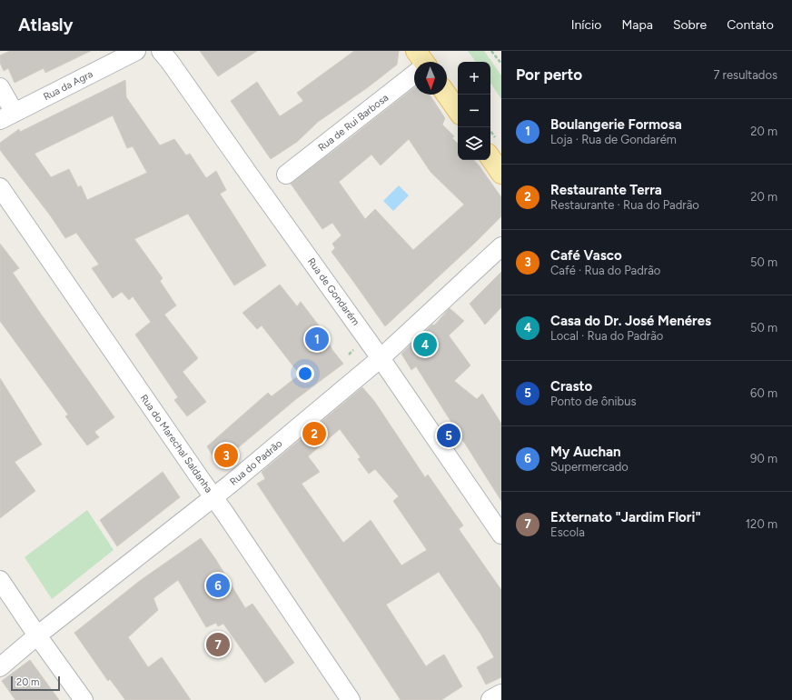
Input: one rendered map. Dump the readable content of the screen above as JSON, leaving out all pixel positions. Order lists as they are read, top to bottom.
{
  "streets": {
    "street": [
      "Rua da Agra",
      "Rua de Rui Barbosa",
      "Rua de Gondarém",
      "Rua do Marechal Saldanha",
      "Rua do Padrão"
    ]
  },
  "crossings": [
    ["Rua de Gondarém", "Rua do Padrão"],
    ["Rua do Marechal Saldanha", "Rua do Padrão"]
  ],
  "scale_bar": "20 m",
  "north": "bottom",
  "page": {
    "header": "Atlasly",
    "nav": [
      "Início",
      "Mapa",
      "Sobre",
      "Contato"
    ],
    "heading": ["Por perto", "7 resultados"],
    "map_buttons": ["+", "−"],
    "list": [
      {
        "mark": "1",
        "name": "Boulangerie Formosa",
        "note": "Loja · Rua de Gondarém",
        "value": "20 m"
      },
      {
        "mark": "2",
        "name": "Restaurante Terra",
        "note": "Restaurante · Rua do Padrão",
        "value": "20 m"
      },
      {
        "mark": "3",
        "name": "Café Vasco",
        "note": "Café · Rua do Padrão",
        "value": "50 m"
      },
      {
        "mark": "4",
        "name": "Casa do Dr. José Menéres",
        "note": "Local · Rua do Padrão",
        "value": "50 m"
      },
      {
        "mark": "5",
        "name": "Crasto",
        "note": "Ponto de ônibus",
        "value": "60 m"
      },
      {
        "mark": "6",
        "name": "My Auchan",
        "note": "Supermercado",
        "value": "90 m"
      },
      {
        "mark": "7",
        "name": "Externato \"Jardim Flori\"",
        "note": "Escola",
        "value": "120 m"
      }
    ],
    "pins": [
      "1",
      "4",
      "2",
      "5",
      "3",
      "6",
      "7"
    ],
    "scale": "20 m"
  }
}
